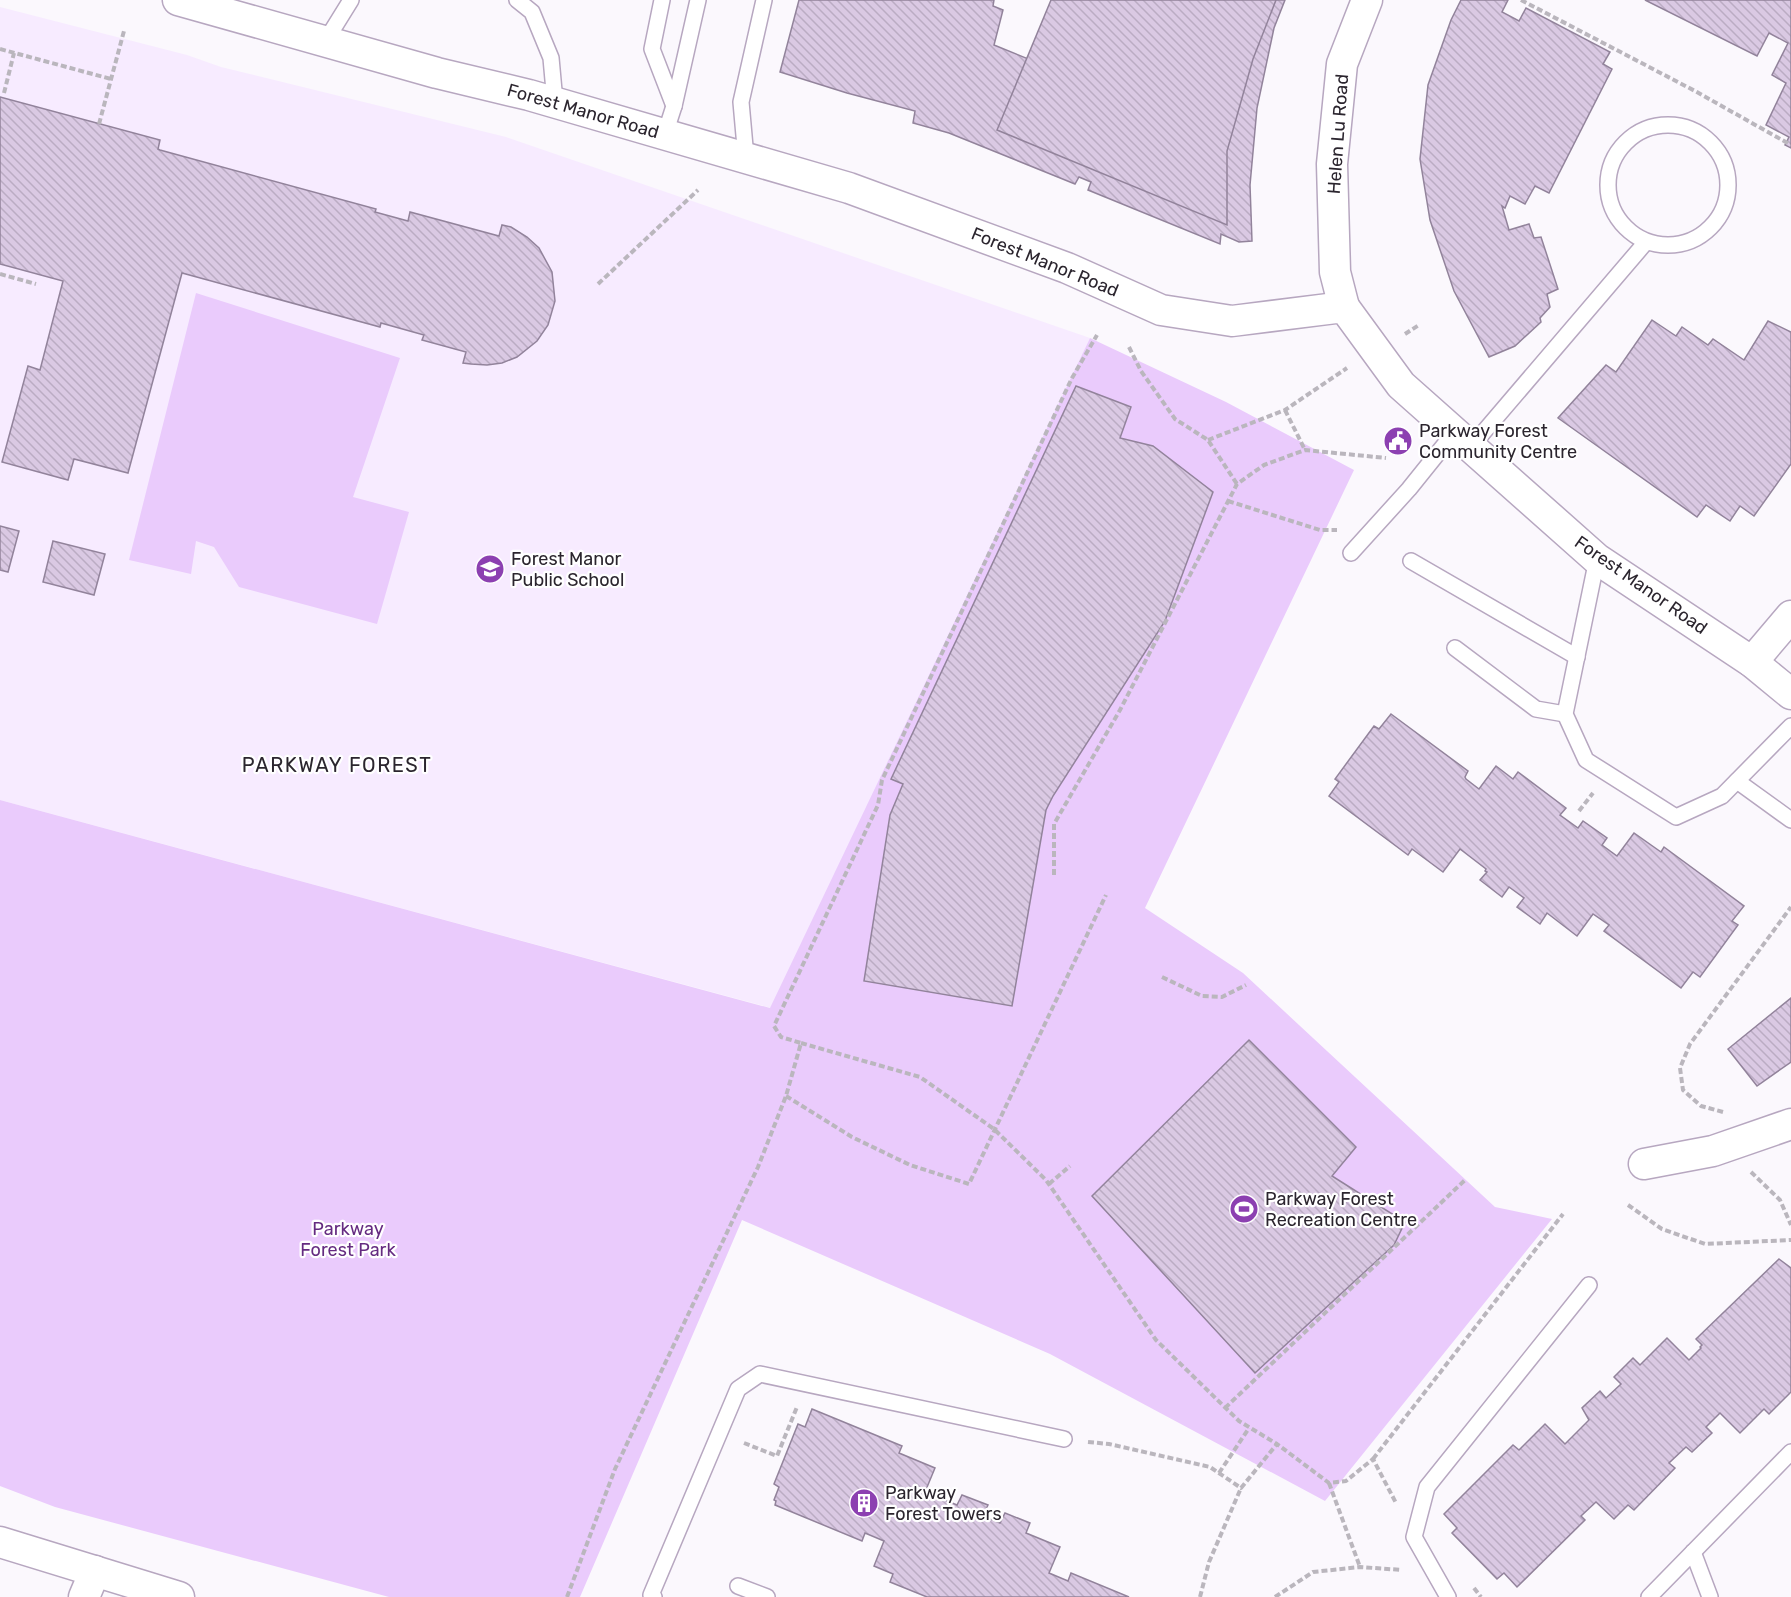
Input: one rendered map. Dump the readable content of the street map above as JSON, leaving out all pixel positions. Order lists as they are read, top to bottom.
{
  "streets": {
    "street": ["Forest Manor Road", "Helen Lu Road"]
  },
  "crossings": [
    ["Forest Manor Road", "Helen Lu Road"]
  ],
  "districts": ["PARKWAY FOREST"],
  "parks": ["Parkway Forest Park"],
  "places": {
    "public building": ["Parkway Forest Community Centre"],
    "school or university": ["Forest Manor Public School"],
    "sports": ["Parkway Forest Recreation Centre"],
    "building": ["Parkway Forest Towers"]
  }
}
